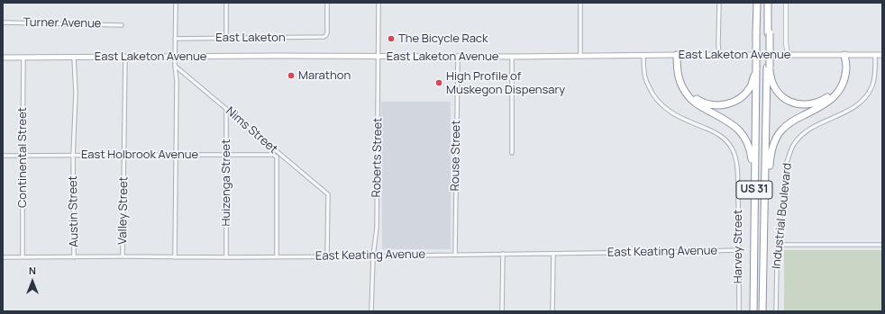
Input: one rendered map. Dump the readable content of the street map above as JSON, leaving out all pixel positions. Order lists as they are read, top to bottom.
{
  "streets": {
    "highway": ["US 31"],
    "main road": ["East Laketon Avenue"],
    "street": [
      "Turner Avenue",
      "East Laketon",
      "Nims Street",
      "East Holbrook Avenue",
      "Rouse Street",
      "Continental Street",
      "Roberts Street",
      "Huizenga Street",
      "Valley Street",
      "Austin Street",
      "Industrial Boulevard",
      "Harvey Street",
      "East Keating Avenue"
    ]
  },
  "crossings": [
    ["East Laketon Avenue", "Rouse Street"],
    ["East Laketon Avenue", "Continental Street"],
    ["East Laketon Avenue", "Roberts Street"],
    ["East Laketon Avenue", "Valley Street"],
    ["East Laketon Avenue", "Austin Street"],
    ["East Laketon Avenue", "Industrial Boulevard"],
    ["East Laketon Avenue", "Harvey Street"],
    ["Nims Street", "Huizenga Street"],
    ["Nims Street", "East Keating Avenue"],
    ["East Holbrook Avenue", "Continental Street"],
    ["East Holbrook Avenue", "Huizenga Street"],
    ["East Holbrook Avenue", "Valley Street"],
    ["East Holbrook Avenue", "Austin Street"],
    ["East Holbrook Avenue", "East Keating Avenue"],
    ["Rouse Street", "East Keating Avenue"],
    ["Continental Street", "East Keating Avenue"],
    ["Roberts Street", "East Keating Avenue"],
    ["Huizenga Street", "East Keating Avenue"],
    ["Valley Street", "East Keating Avenue"],
    ["Austin Street", "East Keating Avenue"],
    ["Harvey Street", "East Keating Avenue"]
  ],
  "places": ["The Bicycle Rack", "Marathon", "High Profile of Muskegon Dispensary"],
  "north": "top"
}
